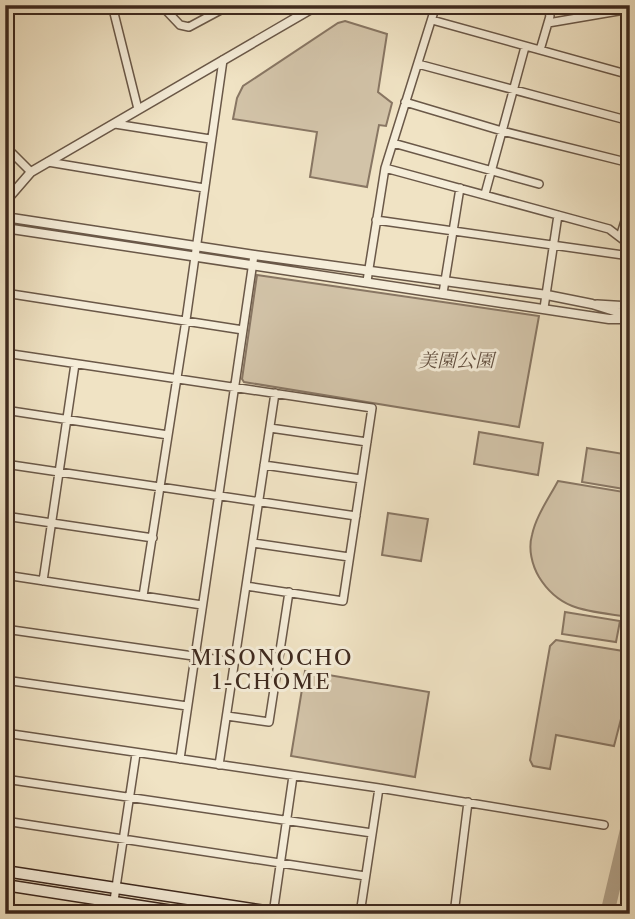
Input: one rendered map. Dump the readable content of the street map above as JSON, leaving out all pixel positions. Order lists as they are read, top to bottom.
{
  "districts": ["MISONOCHO 1-CHOME"],
  "parks": ["美園公園"]
}
